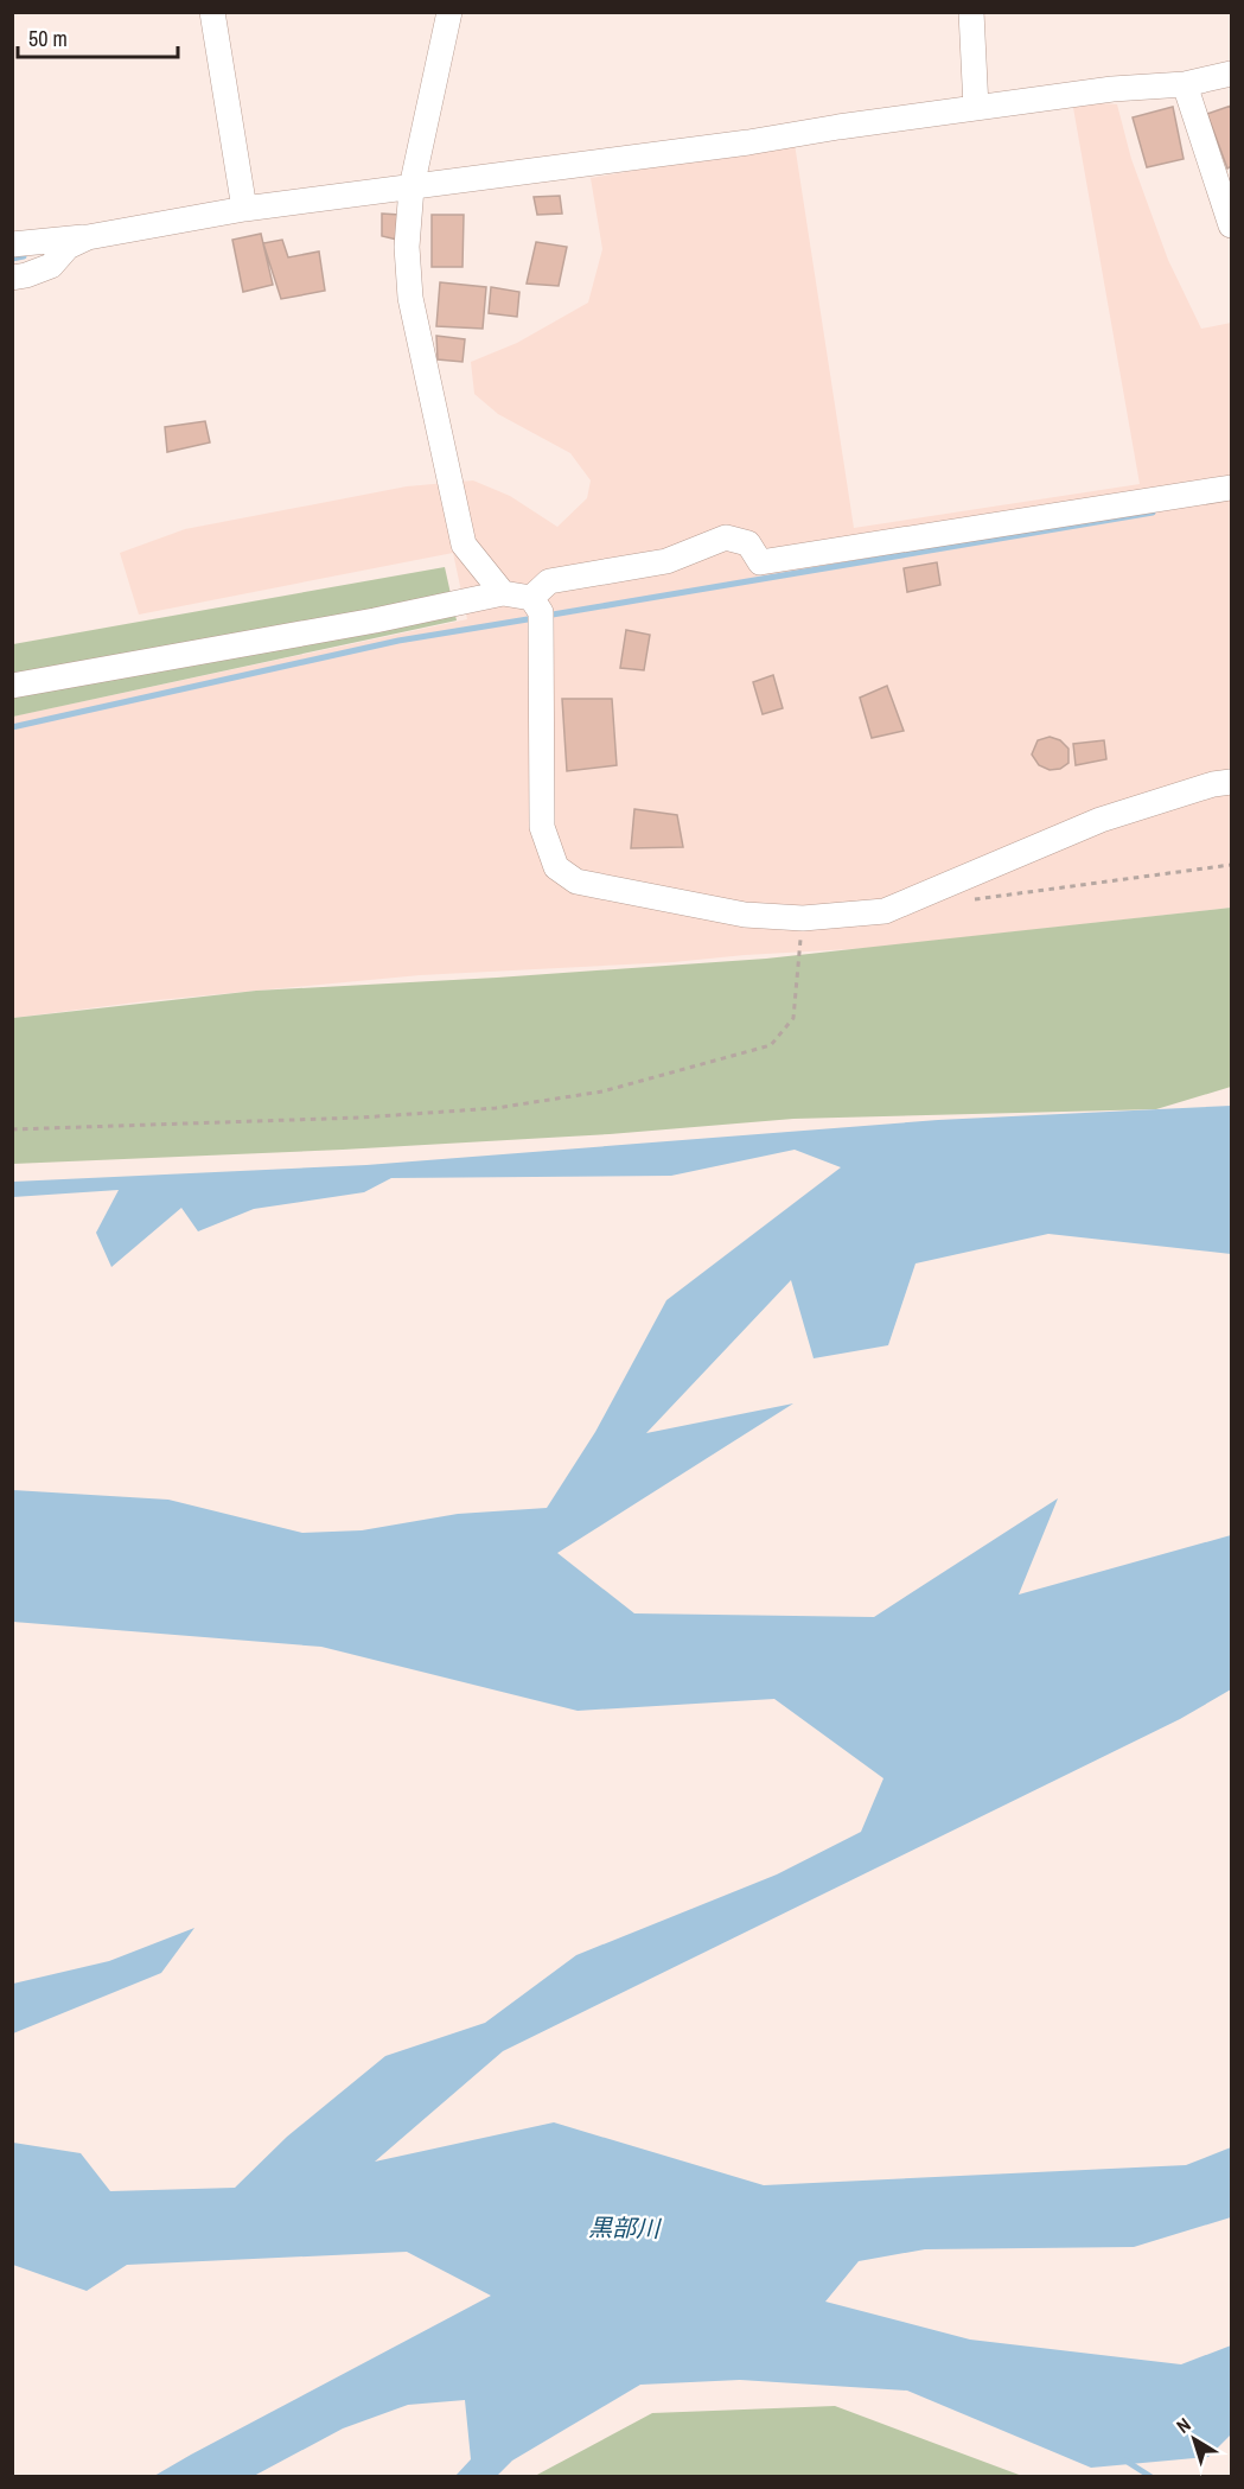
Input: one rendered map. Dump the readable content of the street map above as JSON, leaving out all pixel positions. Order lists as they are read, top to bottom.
{
  "water": ["黒部川"],
  "scale_bar": "50 m",
  "north": "top left"
}
